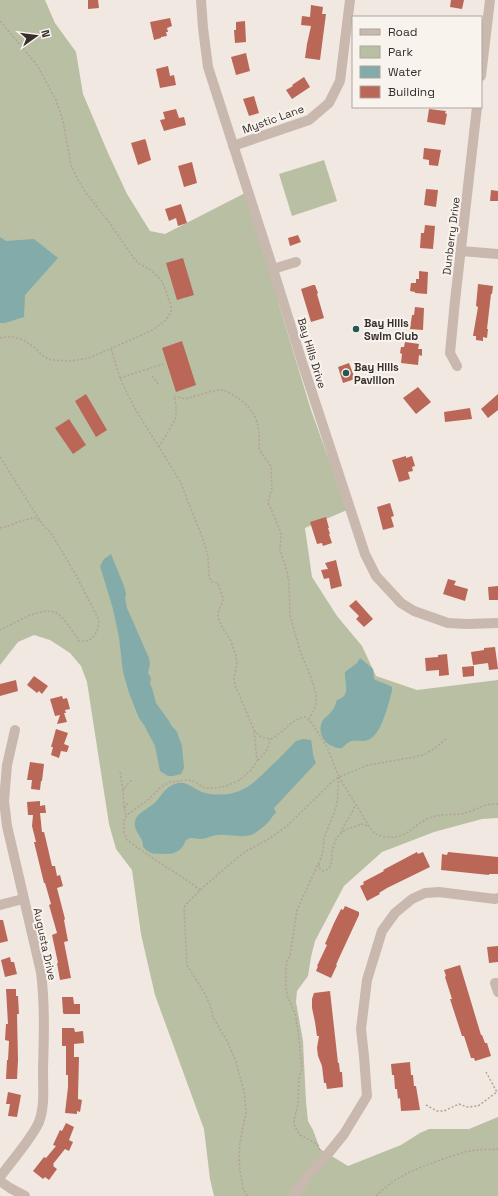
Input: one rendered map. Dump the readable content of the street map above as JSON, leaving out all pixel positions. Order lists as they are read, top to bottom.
{
  "streets": {
    "street": [
      "Mystic Lane",
      "Dunberry Drive",
      "Bay Hills Drive",
      "Augusta Drive"
    ]
  },
  "crossings": [
    ["Mystic Lane", "Bay Hills Drive"]
  ],
  "places": ["Bay Hills Swim Club", "Bay Hills Pavilion"],
  "legend": [
    "Road",
    "Park",
    "Water",
    "Building"
  ],
  "north": "right"
}
